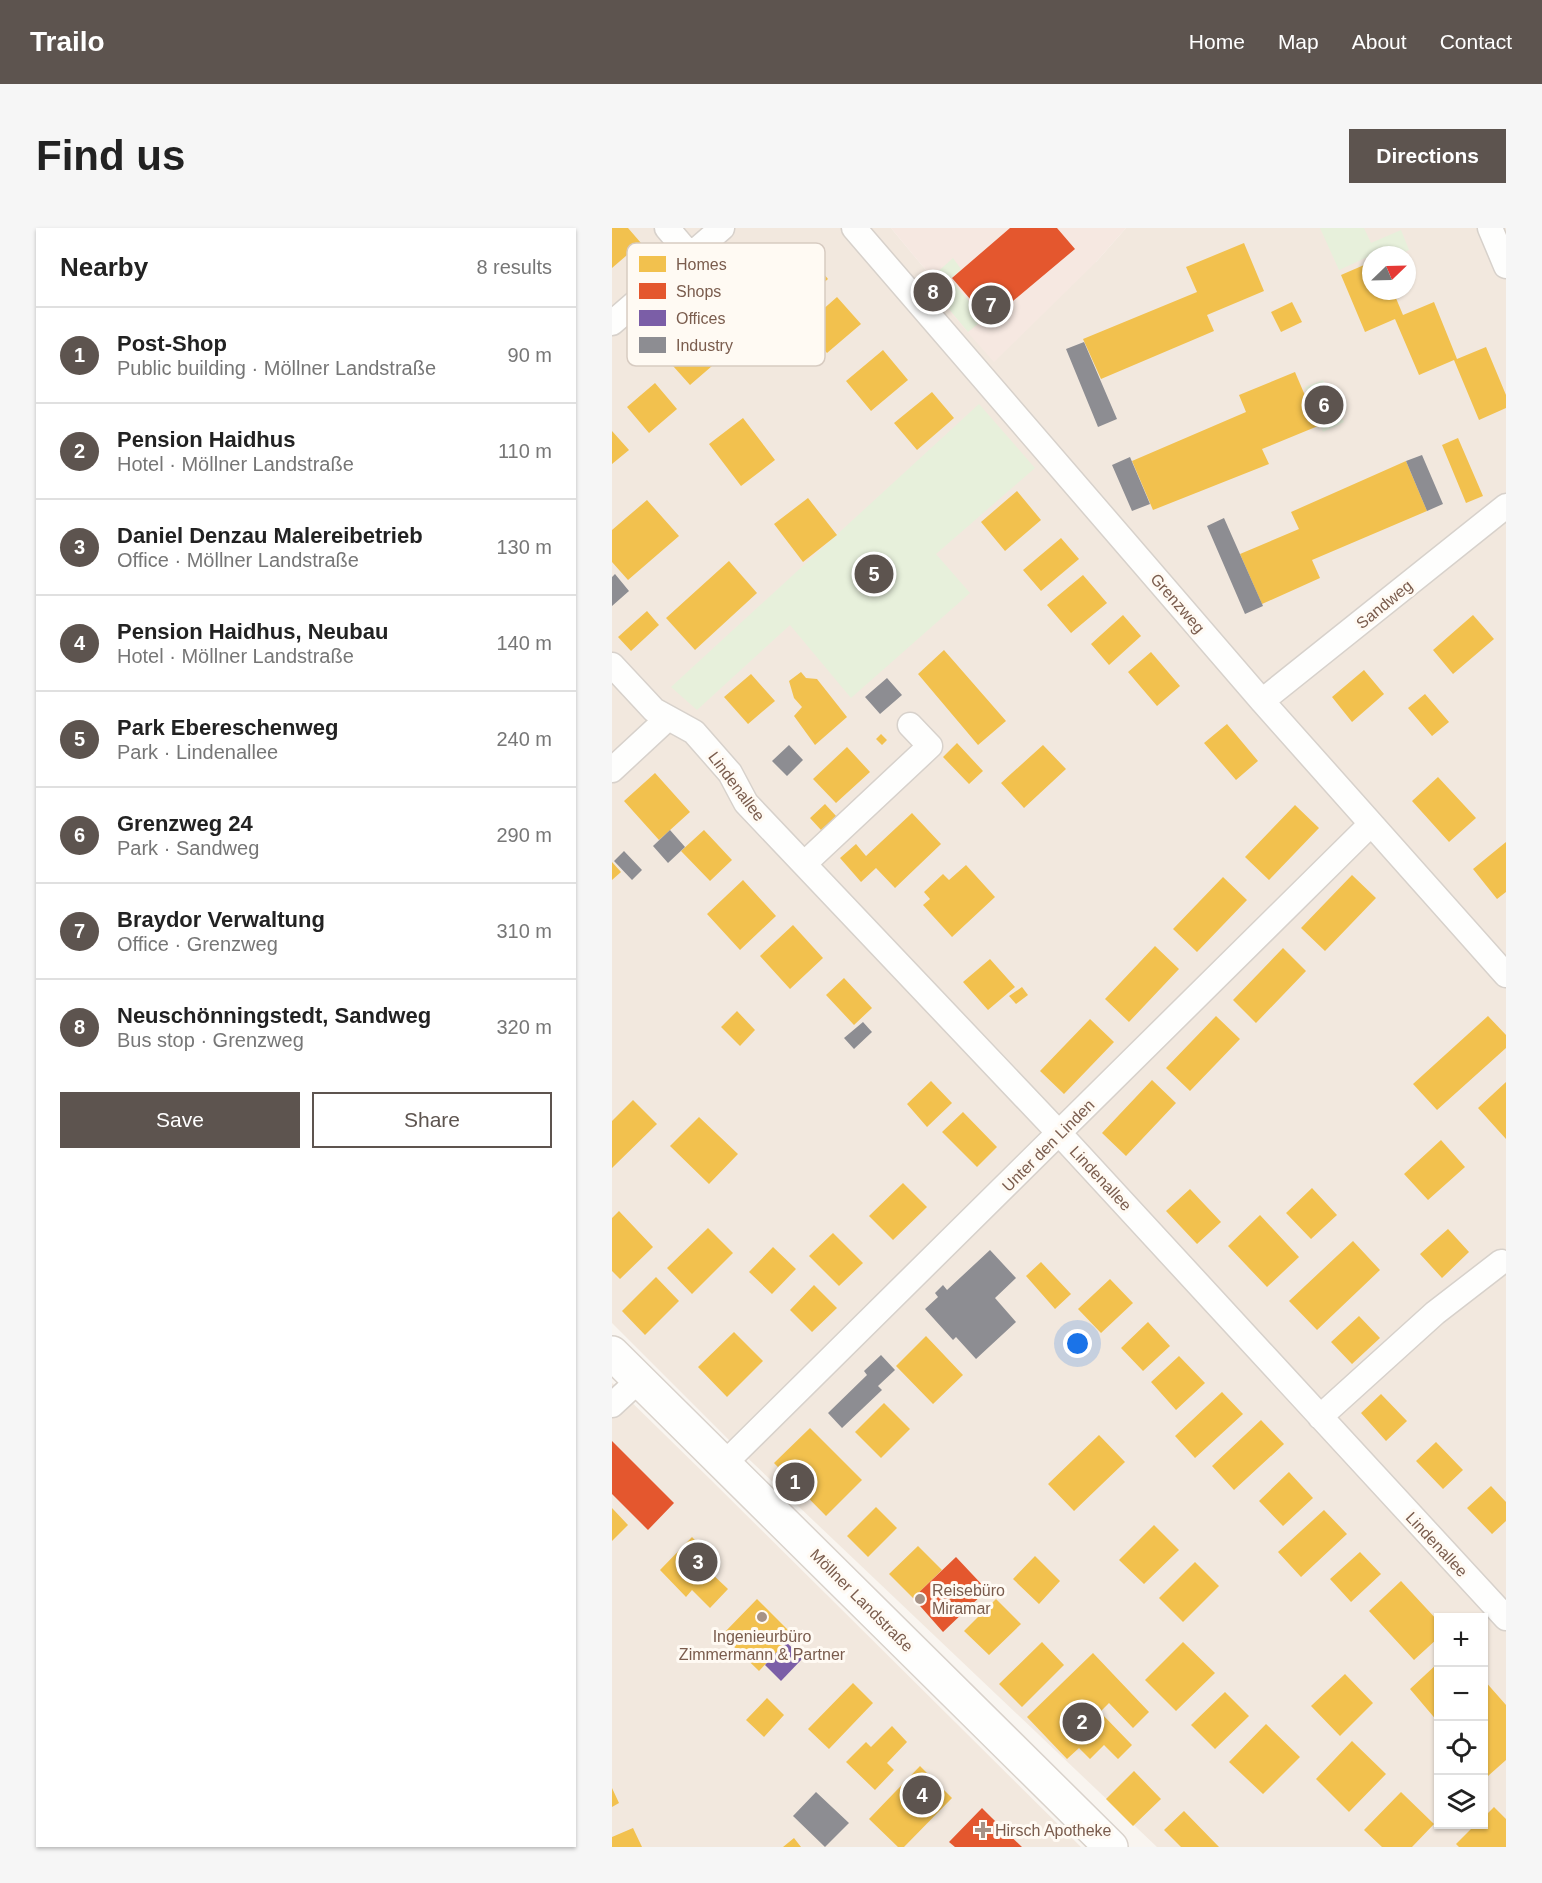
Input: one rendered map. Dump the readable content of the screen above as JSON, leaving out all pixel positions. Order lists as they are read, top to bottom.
{
  "streets": {
    "main road": ["Möllner Landstraße"],
    "street": [
      "Grenzweg",
      "Sandweg",
      "Lindenallee",
      "Unter den Linden"
    ]
  },
  "crossings": [
    ["Grenzweg", "Sandweg"],
    ["Grenzweg", "Unter den Linden"],
    ["Lindenallee", "Unter den Linden"],
    ["Unter den Linden", "Möllner Landstraße"]
  ],
  "places": {
    "other": ["Reisebüro Miramar", "Ingenieurbüro Zimmermann & Partner"],
    "health": ["Hirsch Apotheke"]
  },
  "legend": [
    "Homes",
    "Shops",
    "Offices",
    "Industry"
  ],
  "north": "top right",
  "page": {
    "header": "Trailo",
    "nav": [
      "Home",
      "Map",
      "About",
      "Contact"
    ],
    "buttons": [
      "Directions",
      ["Save", "Share"]
    ],
    "title": "Find us",
    "heading": ["Nearby", "8 results"],
    "pins": [
      "8",
      "7",
      "6",
      "5",
      "1",
      "3",
      "2",
      "4"
    ],
    "list": [
      {
        "mark": "1",
        "name": "Post-Shop",
        "note": "Public building · Möllner Landstraße",
        "value": "90 m"
      },
      {
        "mark": "2",
        "name": "Pension Haidhus",
        "note": "Hotel · Möllner Landstraße",
        "value": "110 m"
      },
      {
        "mark": "3",
        "name": "Daniel Denzau Malereibetrieb",
        "note": "Office · Möllner Landstraße",
        "value": "130 m"
      },
      {
        "mark": "4",
        "name": "Pension Haidhus, Neubau",
        "note": "Hotel · Möllner Landstraße",
        "value": "140 m"
      },
      {
        "mark": "5",
        "name": "Park Ebereschenweg",
        "note": "Park · Lindenallee",
        "value": "240 m"
      },
      {
        "mark": "6",
        "name": "Grenzweg 24",
        "note": "Park · Sandweg",
        "value": "290 m"
      },
      {
        "mark": "7",
        "name": "Braydor Verwaltung",
        "note": "Office · Grenzweg",
        "value": "310 m"
      },
      {
        "mark": "8",
        "name": "Neuschönningstedt, Sandweg",
        "note": "Bus stop · Grenzweg",
        "value": "320 m"
      }
    ],
    "map_buttons": ["+", "−"]
  }
}
